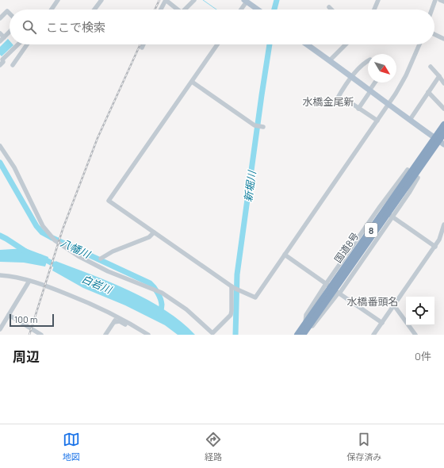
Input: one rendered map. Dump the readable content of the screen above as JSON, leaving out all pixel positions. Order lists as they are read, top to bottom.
{
  "streets": {
    "highway": ["8", "国道8号"]
  },
  "districts": ["水橋金尾新", "水橋番頭名"],
  "water": ["新堀川", "八幡川", "白岩川"],
  "scale_bar": "100 m",
  "north": "bottom right",
  "page": {
    "search": "ここで検索",
    "scale": "100 m",
    "heading": ["周辺", "0件"],
    "nav": ["地図", "経路", "保存済み"]
  }
}
